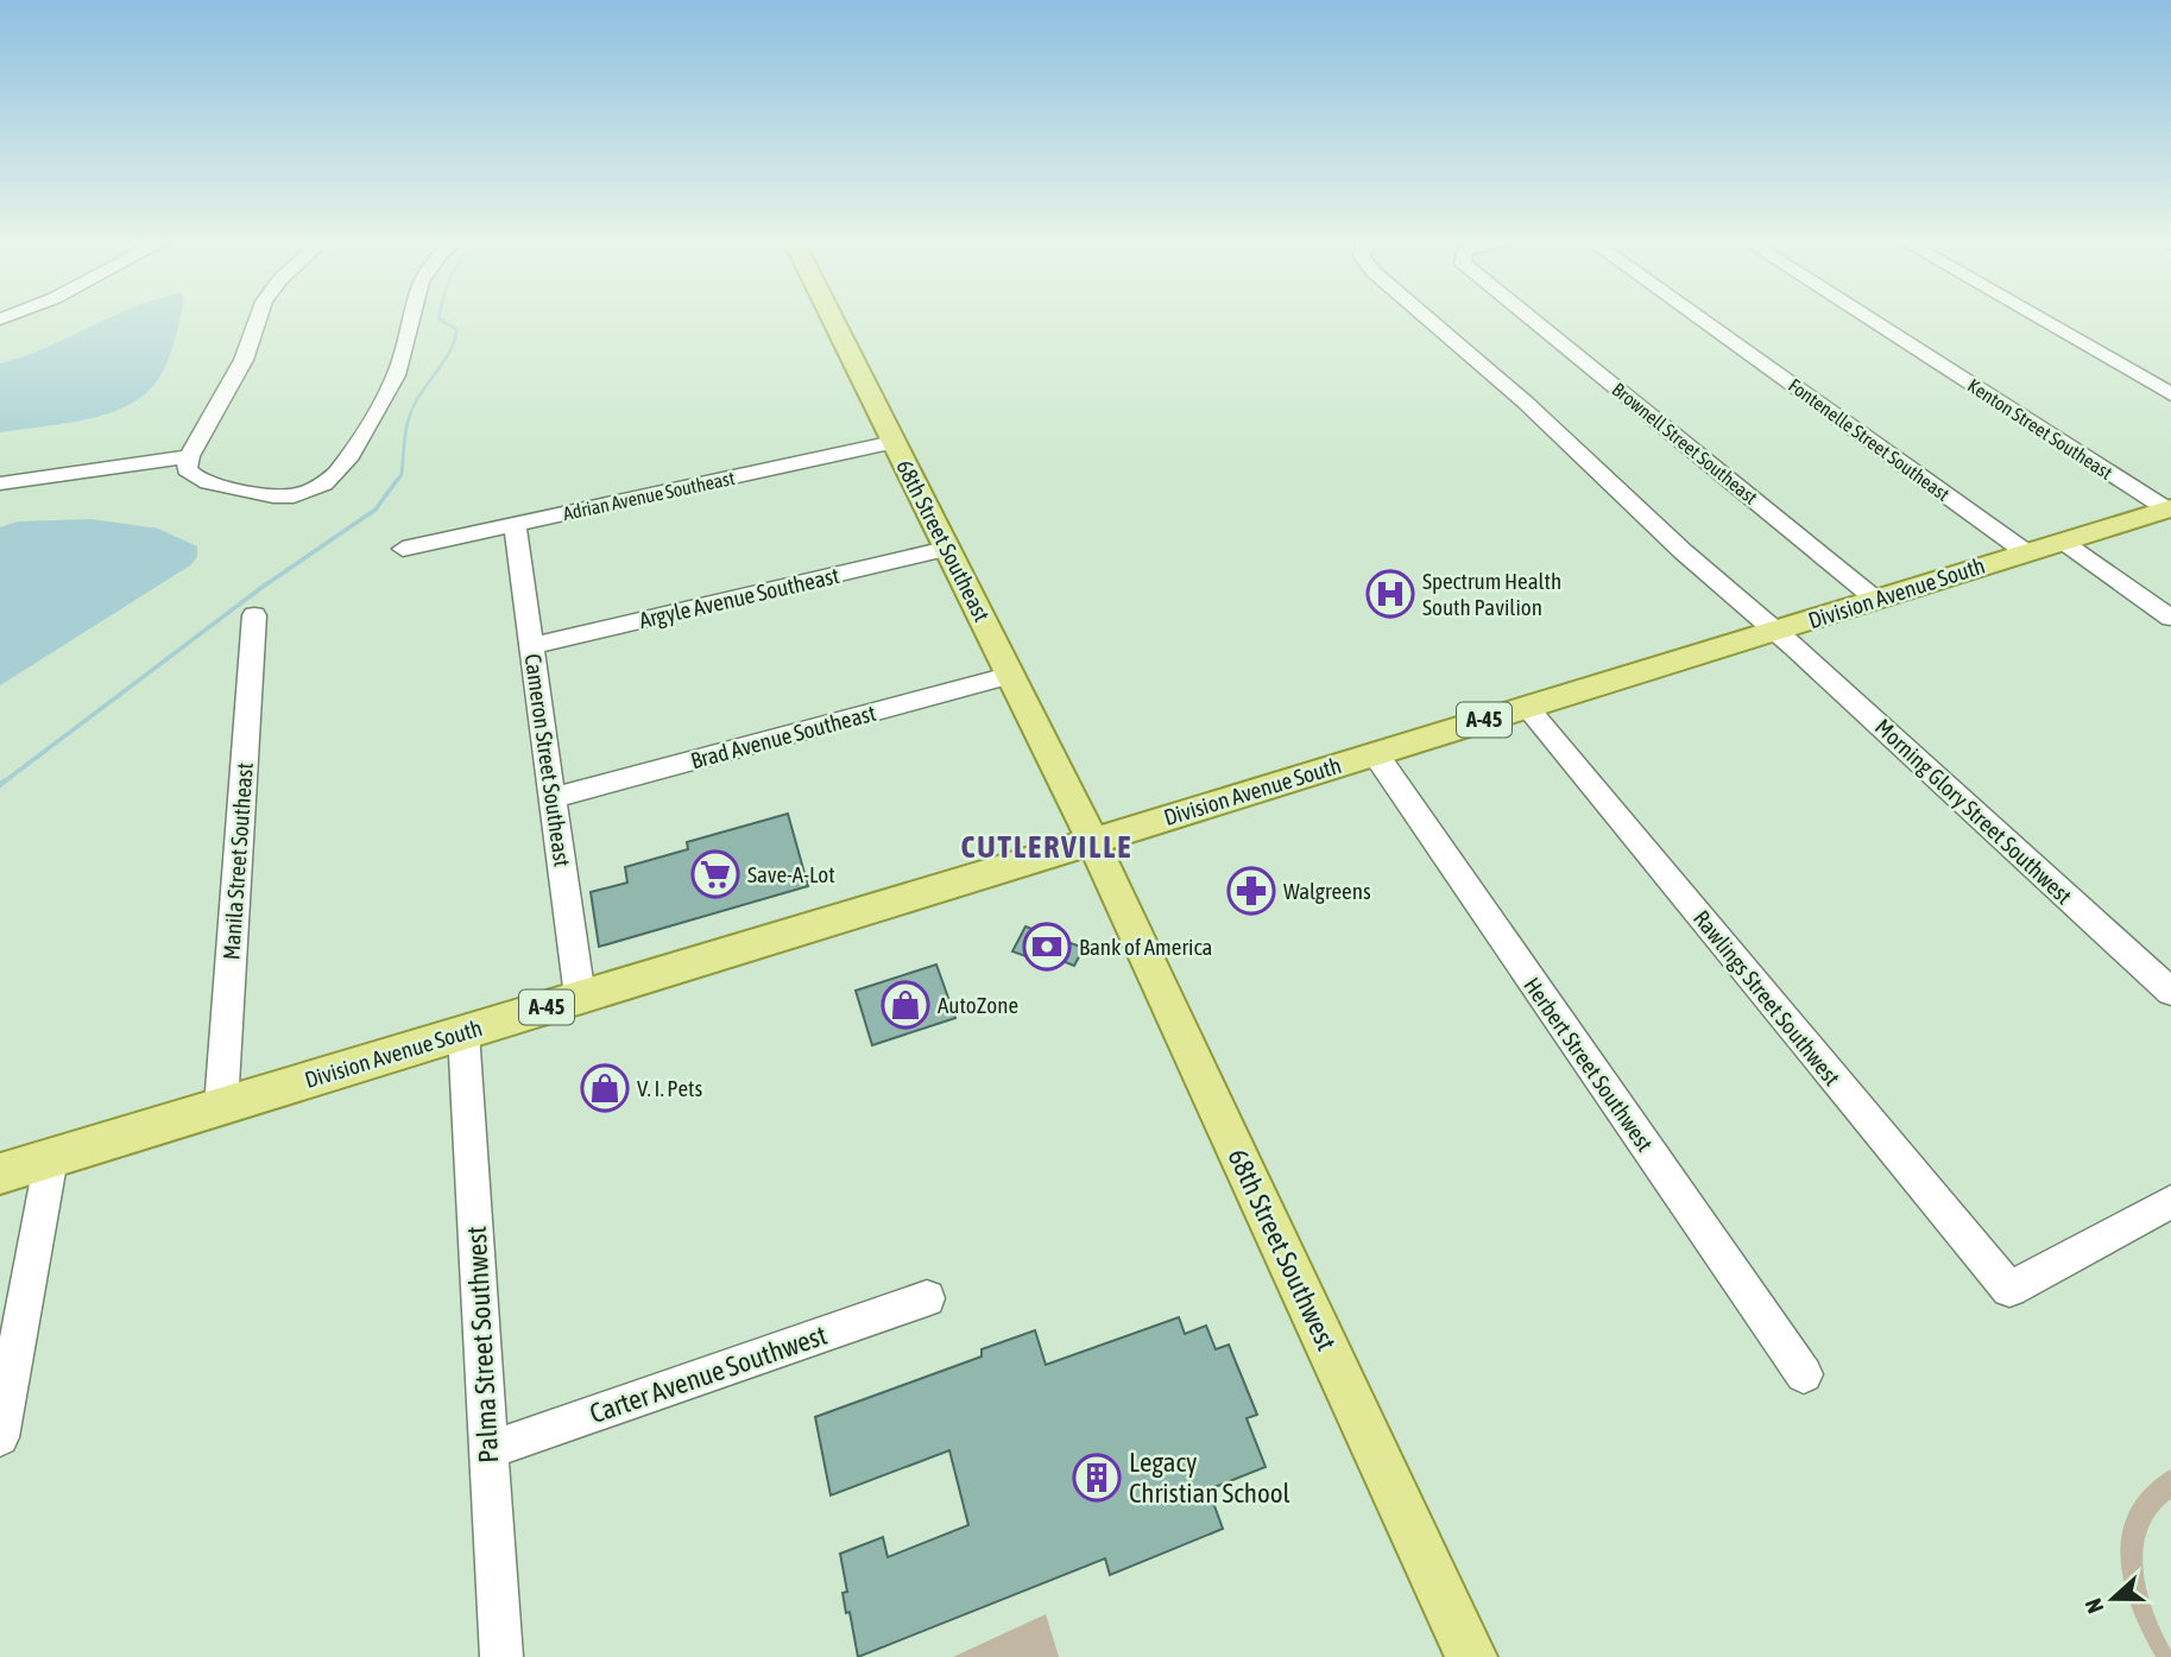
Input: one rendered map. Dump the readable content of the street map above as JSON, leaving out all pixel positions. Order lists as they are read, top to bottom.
{
  "streets": {
    "main road": [
      "68th Street Southeast",
      "Division Avenue South",
      "A-45",
      "68th Street Southwest"
    ],
    "street": [
      "Kenton Street Southeast",
      "Fontenelle Street Southeast",
      "Brownell Street Southeast",
      "Adrian Avenue Southeast",
      "Argyle Avenue Southeast",
      "Brad Avenue Southeast",
      "Cameron Street Southeast",
      "Morning Glory Street Southwest",
      "Manila Street Southeast",
      "Rawlings Street Southwest",
      "Herbert Street Southwest",
      "Palma Street Southwest",
      "Carter Avenue Southwest"
    ]
  },
  "crossings": [
    ["Kenton Street Southeast", "Division Avenue South"],
    ["Fontenelle Street Southeast", "Division Avenue South"],
    ["Brownell Street Southeast", "Division Avenue South"],
    ["Adrian Avenue Southeast", "68th Street Southeast"],
    ["Adrian Avenue Southeast", "Cameron Street Southeast"],
    ["68th Street Southeast", "Division Avenue South"],
    ["68th Street Southeast", "Argyle Avenue Southeast"],
    ["68th Street Southeast", "Brad Avenue Southeast"],
    ["68th Street Southeast", "68th Street Southwest"],
    ["Division Avenue South", "Cameron Street Southeast"],
    ["Division Avenue South", "Morning Glory Street Southwest"],
    ["Division Avenue South", "Manila Street Southeast"],
    ["Division Avenue South", "Rawlings Street Southwest"],
    ["Division Avenue South", "Herbert Street Southwest"],
    ["Division Avenue South", "68th Street Southwest"],
    ["Division Avenue South", "Palma Street Southwest"],
    ["Argyle Avenue Southeast", "Cameron Street Southeast"],
    ["Brad Avenue Southeast", "Cameron Street Southeast"],
    ["Palma Street Southwest", "Carter Avenue Southwest"]
  ],
  "districts": ["CUTLERVILLE"],
  "places": {
    "hospital": ["Spectrum Health South Pavilion"],
    "supermarket": ["Save-A-Lot"],
    "pharmacy": ["Walgreens"],
    "bank": ["Bank of America"],
    "shop": ["AutoZone", "V. I. Pets"],
    "building": ["Legacy Christian School"]
  },
  "north": "left"
}
